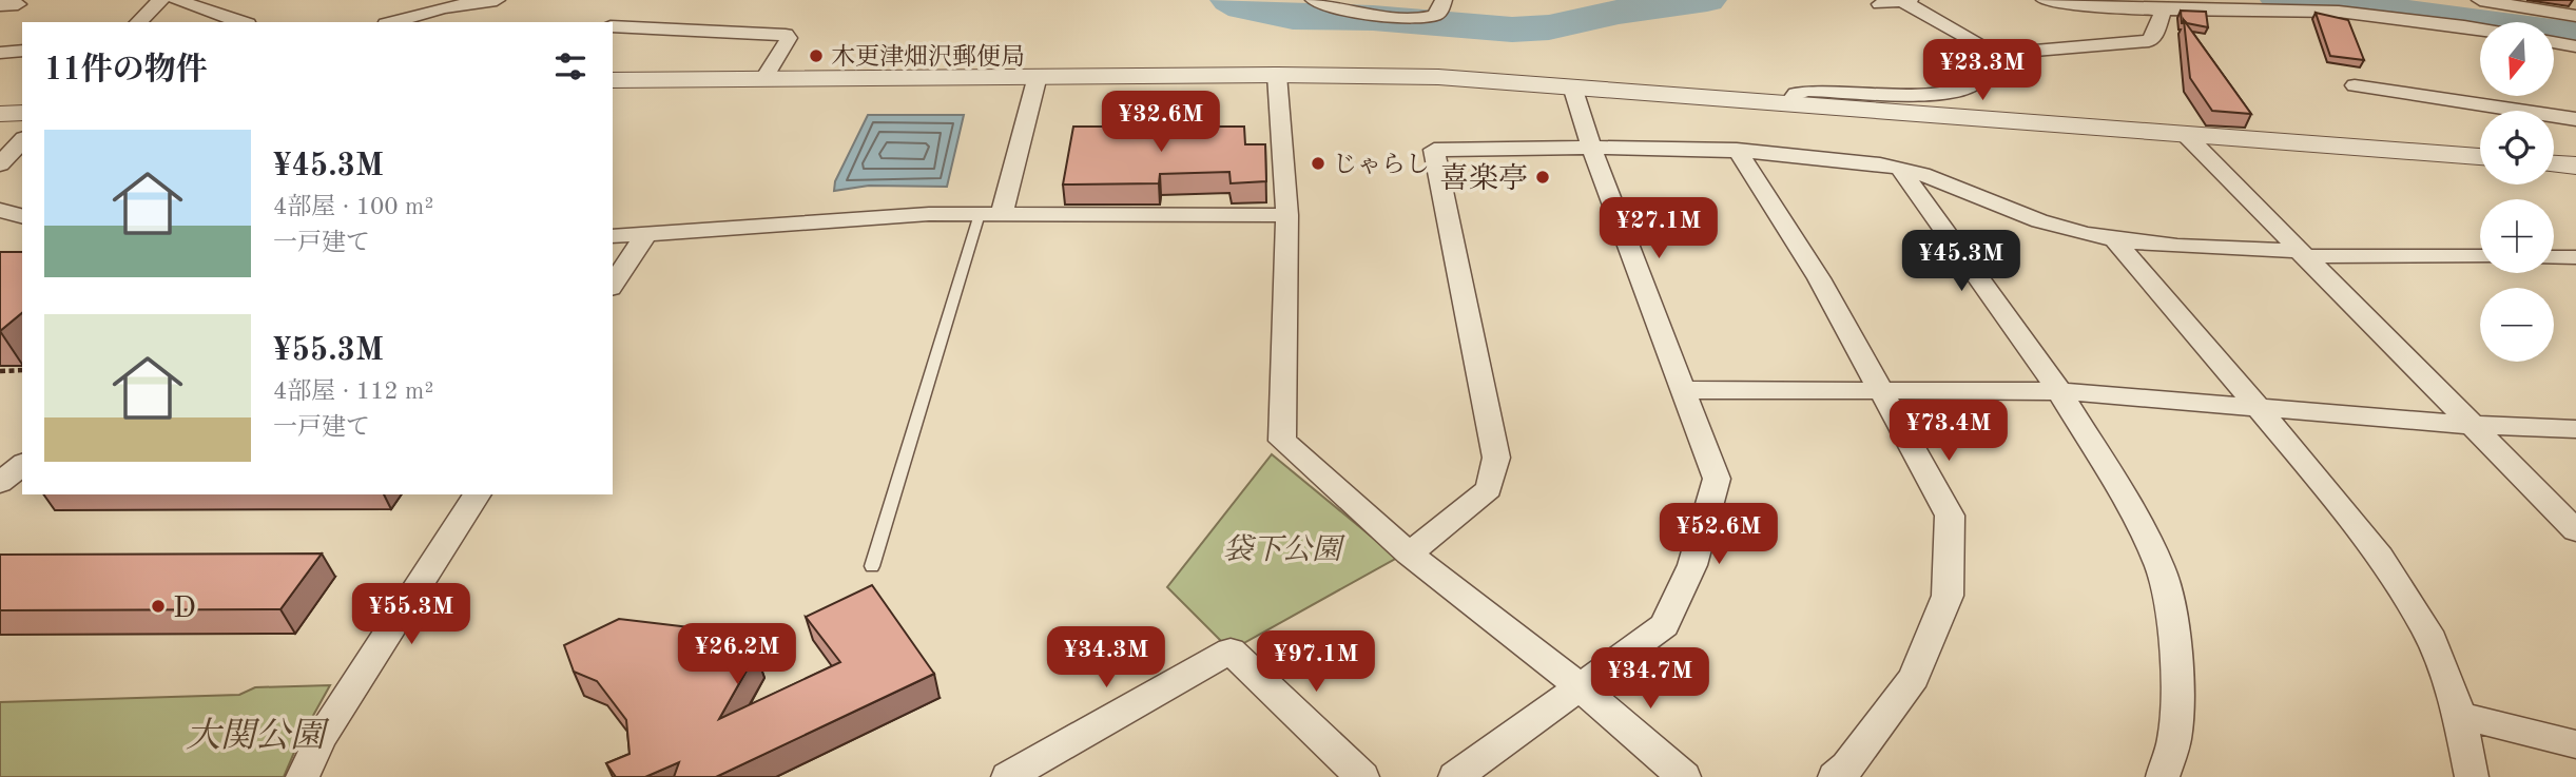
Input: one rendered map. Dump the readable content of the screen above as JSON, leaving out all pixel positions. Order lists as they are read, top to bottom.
{
  "parks": ["袋下公園", "大関公園"],
  "places": [
    "木更津畑沢郵便局",
    "じゃらし",
    "喜楽亭",
    "D"
  ],
  "north": "bottom",
  "page": {
    "map_buttons": ["+", "−"],
    "heading": "11件の物件",
    "price": [
      "¥23.3M",
      "¥32.6M",
      "¥27.1M",
      "¥45.3M",
      "¥73.4M",
      "¥52.6M",
      "¥55.3M",
      "¥26.2M",
      "¥34.3M",
      "¥97.1M",
      "¥34.7M"
    ],
    "list": [
      {
        "name": "¥45.3M",
        "note": "4部屋 · 100 m² · 一戸建て"
      },
      {
        "name": "¥55.3M",
        "note": "4部屋 · 112 m² · 一戸建て"
      }
    ]
  }
}
